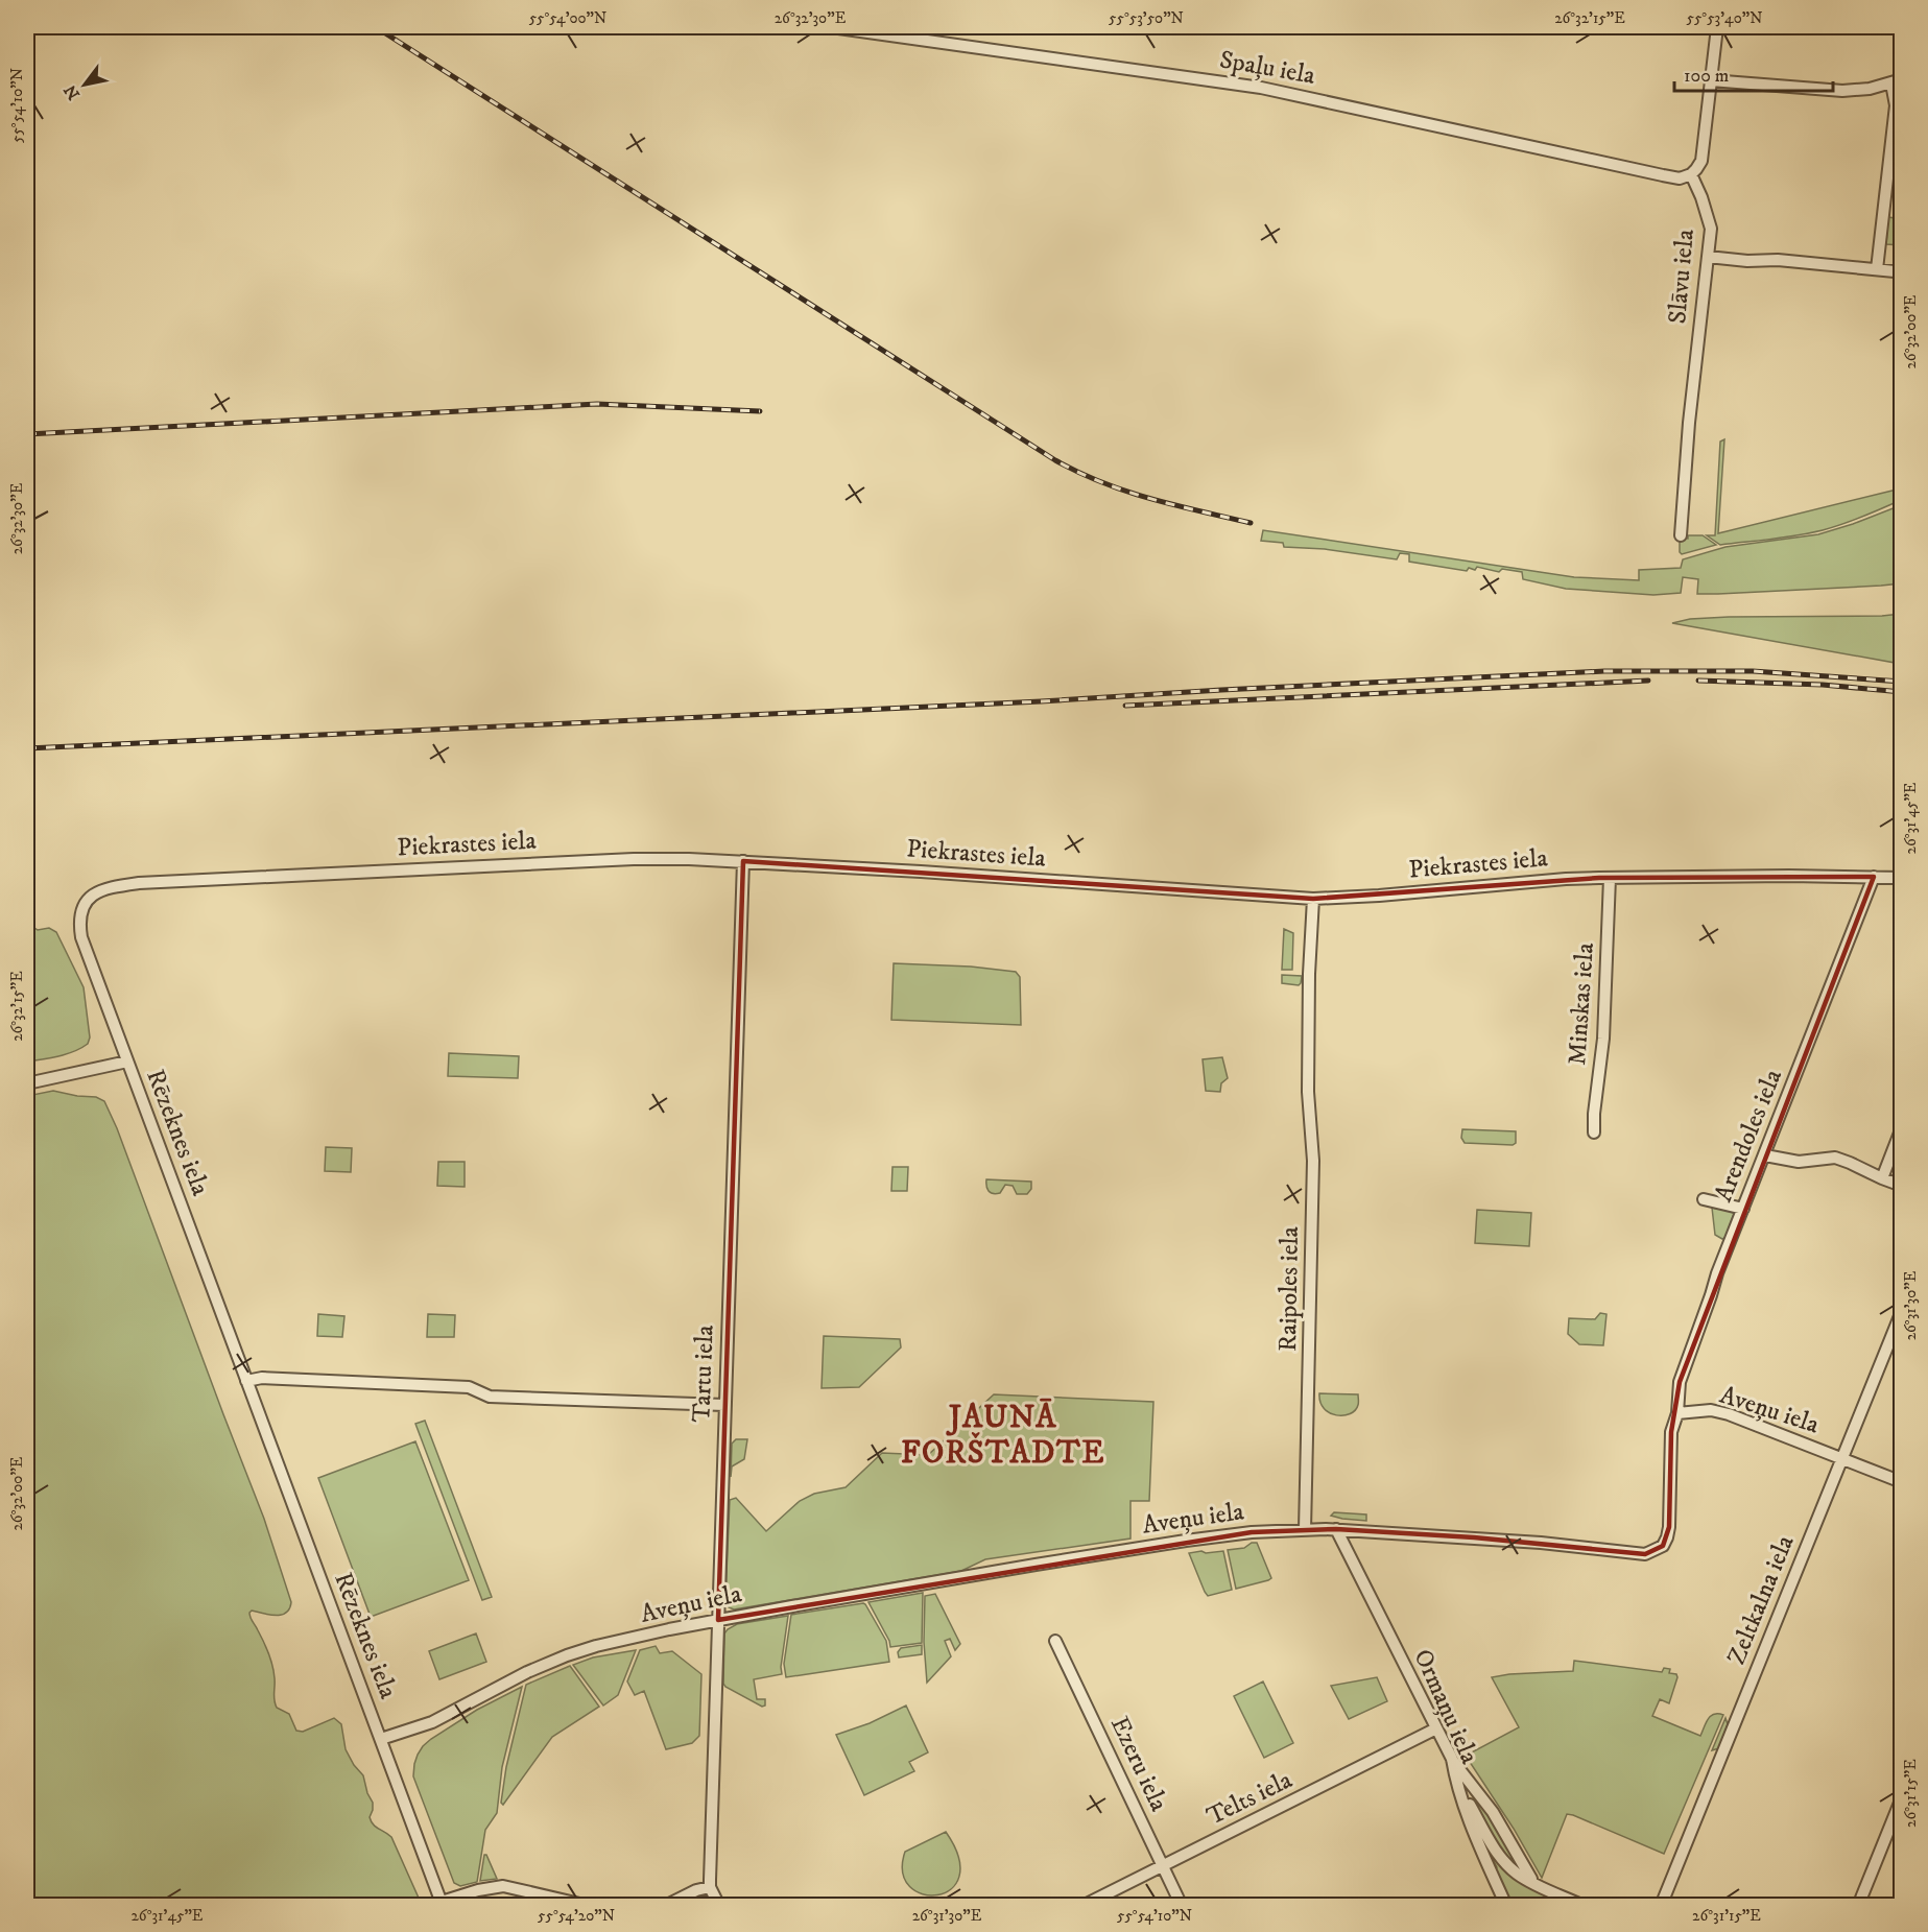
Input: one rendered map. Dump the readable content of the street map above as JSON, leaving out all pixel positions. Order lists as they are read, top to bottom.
{
  "streets": {
    "street": [
      "Spaļu iela",
      "Slāvu iela",
      "Piekrastes iela",
      "Minskas iela",
      "Rēzeknes iela",
      "Arendoles iela",
      "Raipoles iela",
      "Tartu iela",
      "Aveņu iela",
      "Zeltkalna iela",
      "Ormaņu iela",
      "Ezeru iela",
      "Telts iela"
    ]
  },
  "crossings": [
    ["Spaļu iela", "Slāvu iela"],
    ["Piekrastes iela", "Minskas iela"],
    ["Piekrastes iela", "Rēzeknes iela"],
    ["Piekrastes iela", "Arendoles iela"],
    ["Piekrastes iela", "Raipoles iela"],
    ["Piekrastes iela", "Tartu iela"],
    ["Rēzeknes iela", "Aveņu iela"],
    ["Arendoles iela", "Aveņu iela"],
    ["Raipoles iela", "Aveņu iela"],
    ["Tartu iela", "Aveņu iela"],
    ["Aveņu iela", "Zeltkalna iela"],
    ["Aveņu iela", "Ormaņu iela"],
    ["Ormaņu iela", "Telts iela"],
    ["Ezeru iela", "Telts iela"]
  ],
  "districts": ["JAUNĀ FORŠTADTE"],
  "scale_bar": "100 m",
  "north": "bottom left",
  "coordinates": [
    "55°54'00\"N",
    "26°32'30\"E",
    "55°53'50\"N",
    "26°32'15\"E",
    "55°53'40\"N",
    "55°54'10\"N",
    "26°32'00\"E",
    "26°31'45\"E",
    "26°31'30\"E",
    "26°31'15\"E",
    "55°54'20\"N"
  ]
}
